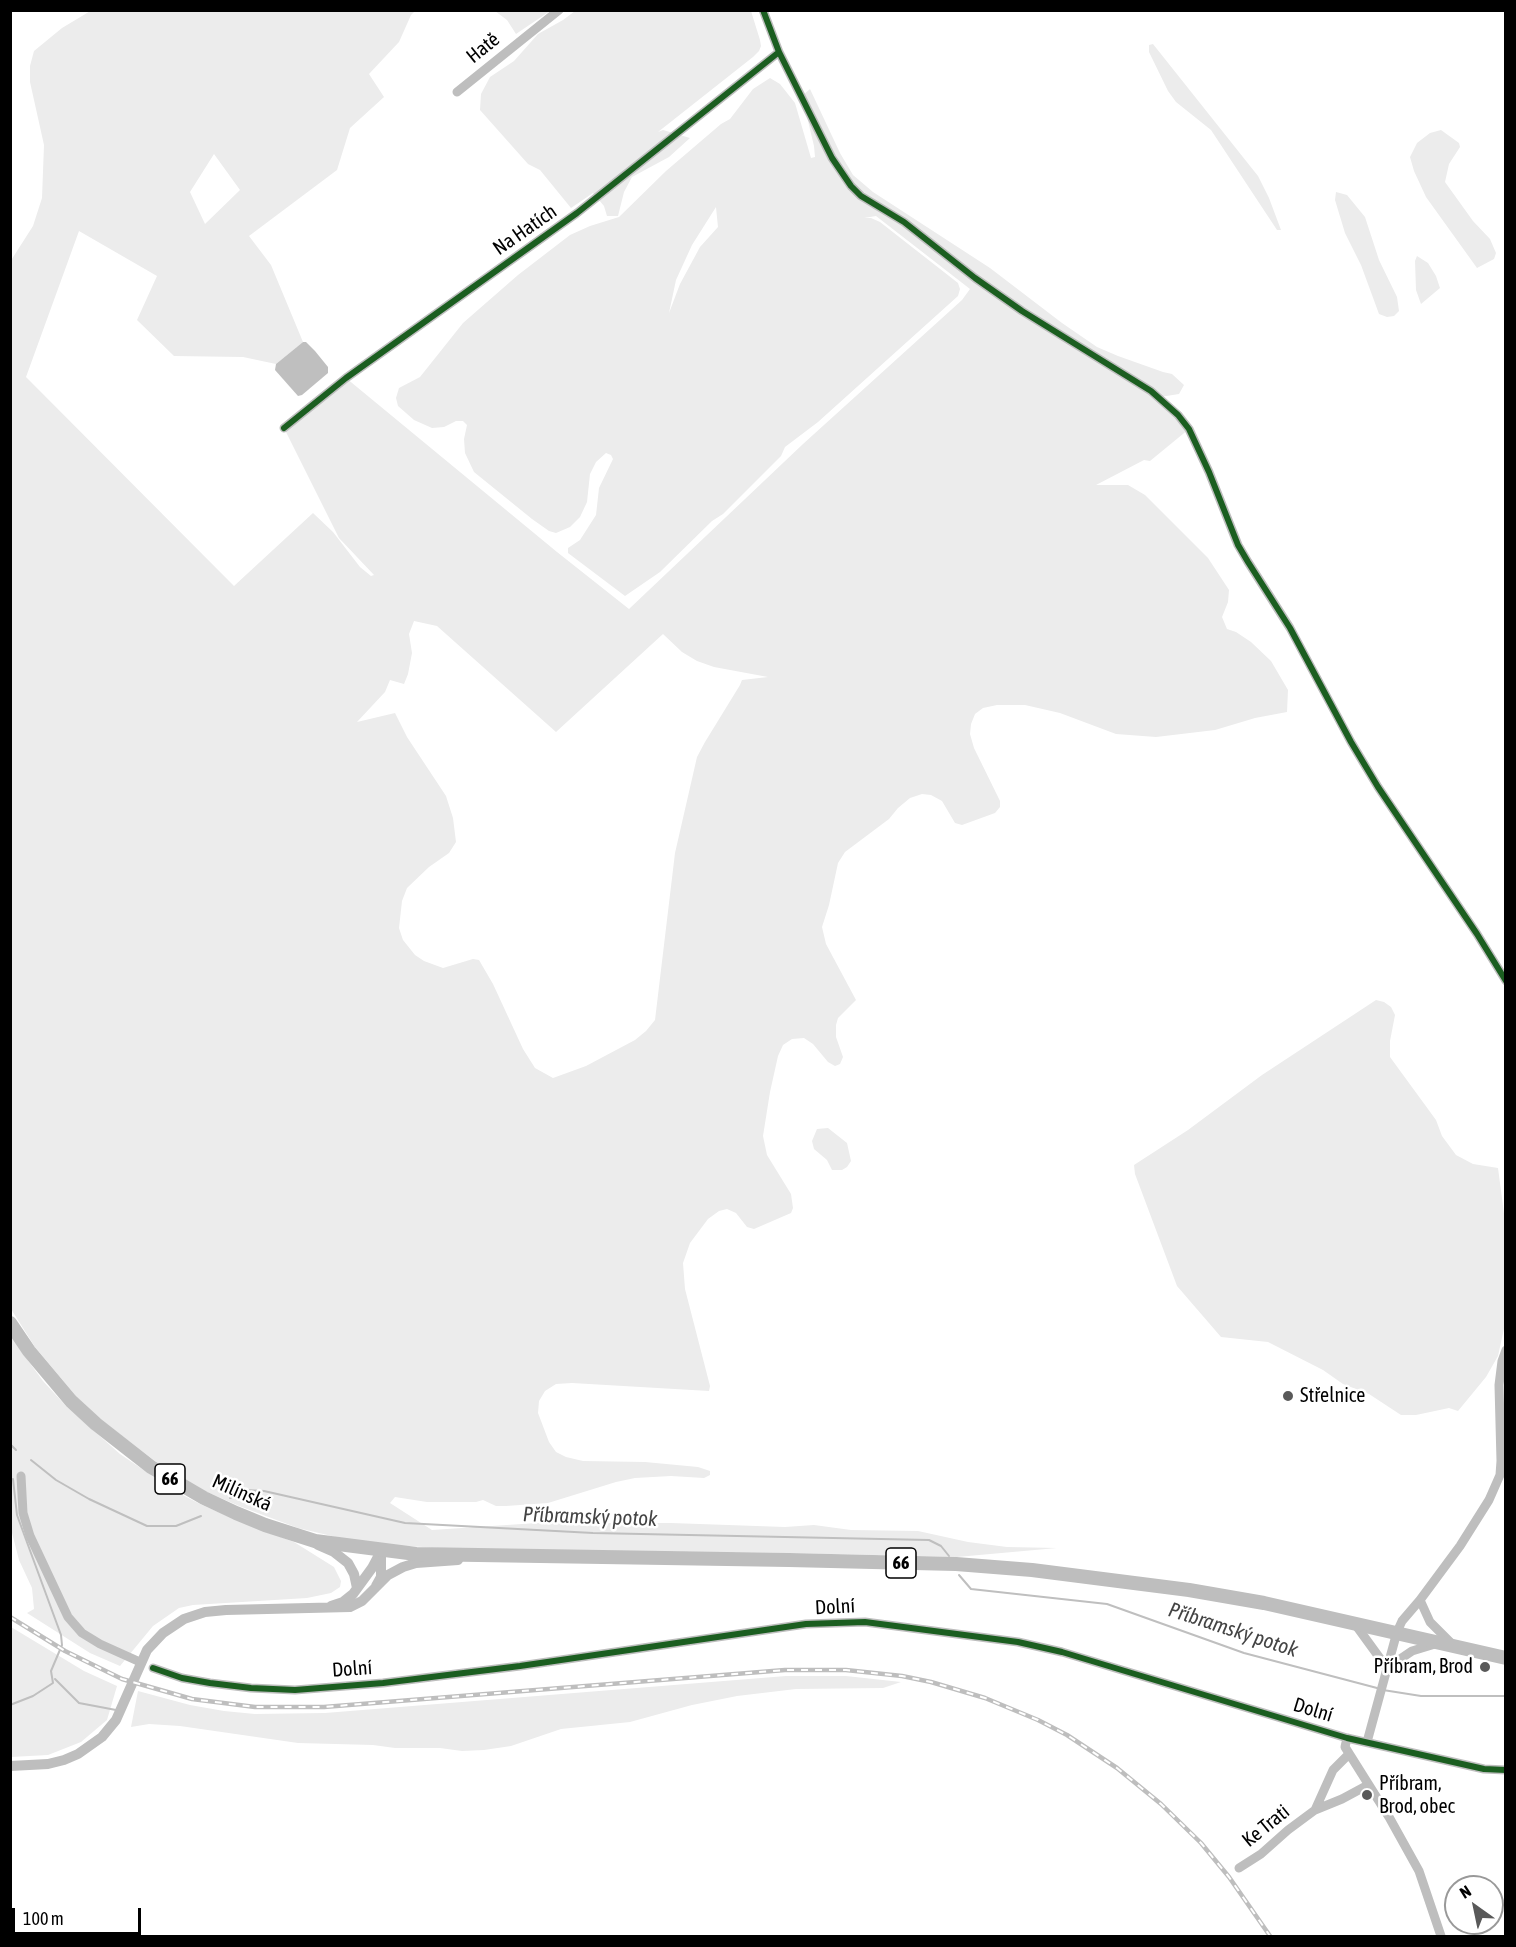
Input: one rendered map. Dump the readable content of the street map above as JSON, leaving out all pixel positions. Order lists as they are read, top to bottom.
{
  "streets": {
    "main road": ["66", "Milínská"],
    "street": [
      "Hatě",
      "Na Hatích",
      "Dolní",
      "Ke Trati"
    ]
  },
  "crossings": [
    ["66", "Milínská"]
  ],
  "water": ["Příbramský potok"],
  "places": ["Střelnice", "Příbram, Brod", "Příbram, Brod, obec"],
  "scale_bar": "100 m",
  "north": "top left"
}
